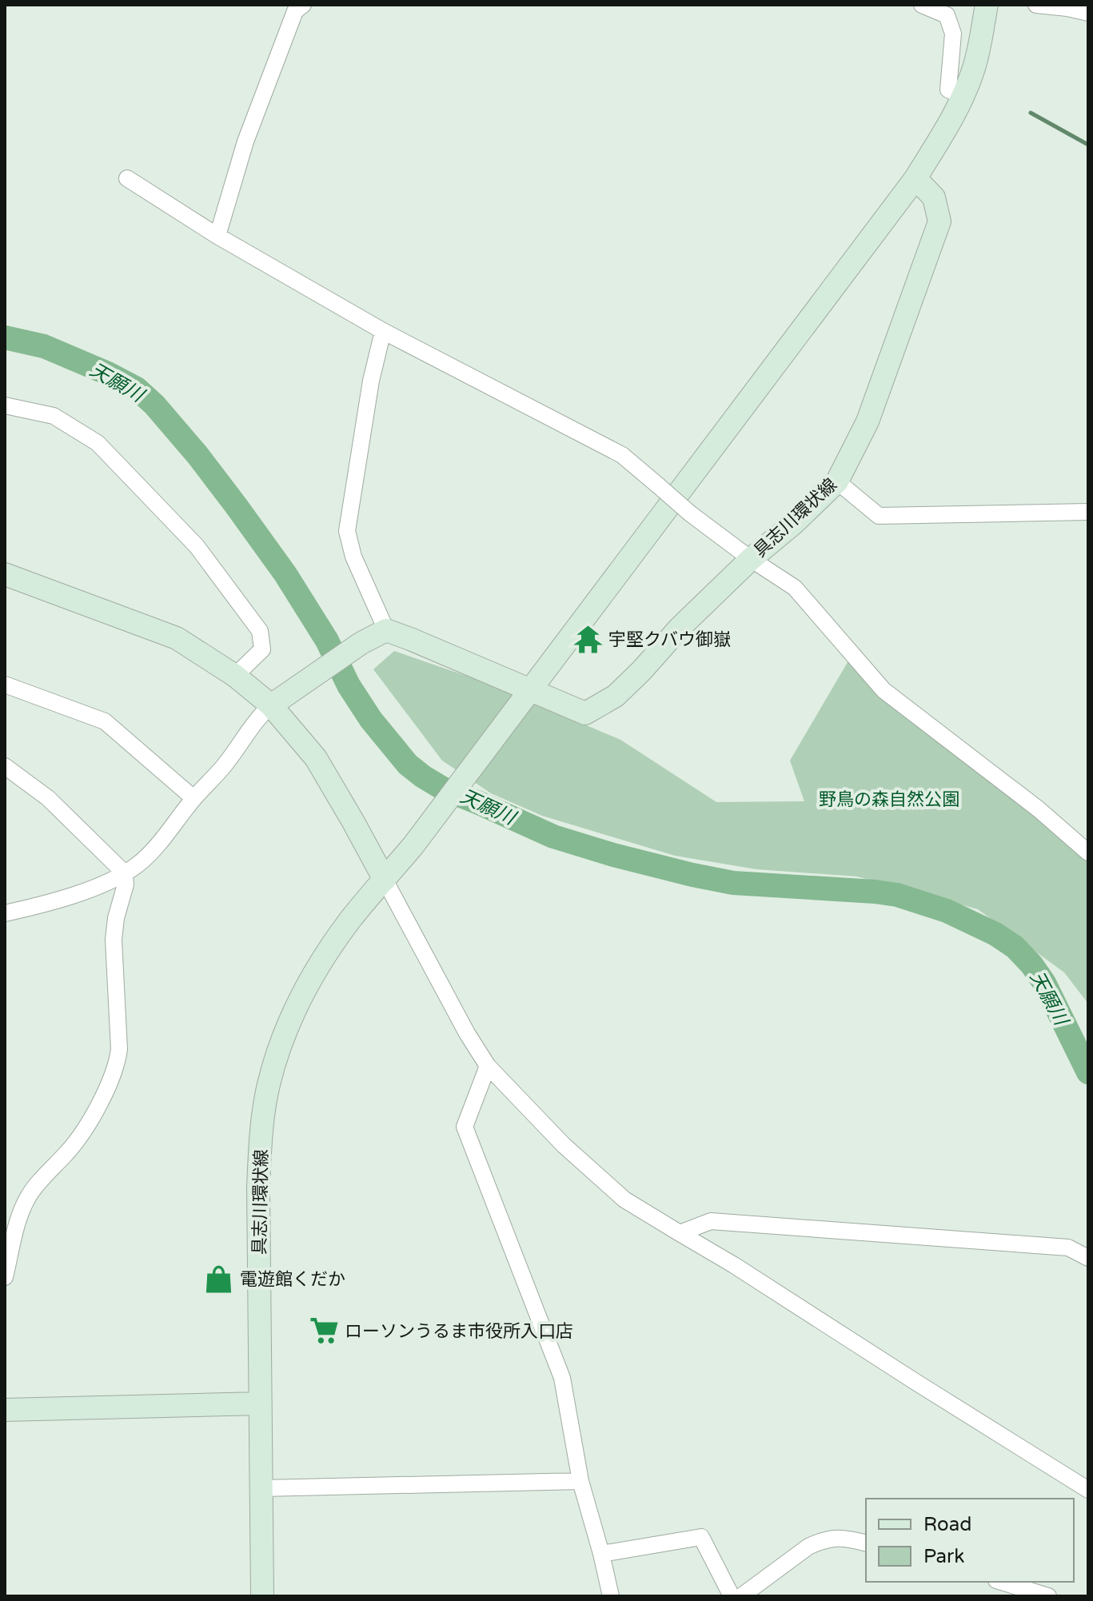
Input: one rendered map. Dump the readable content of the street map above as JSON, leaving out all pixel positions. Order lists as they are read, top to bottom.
{
  "streets": {
    "main road": ["具志川環状線"]
  },
  "water": ["天願川"],
  "parks": ["野鳥の森自然公園"],
  "places": {
    "temple": ["宇堅クバウ御嶽"],
    "shop": ["電遊館くだか"],
    "supermarket": ["ローソンうるま市役所入口店"]
  },
  "legend": ["Road", "Park"]
}
